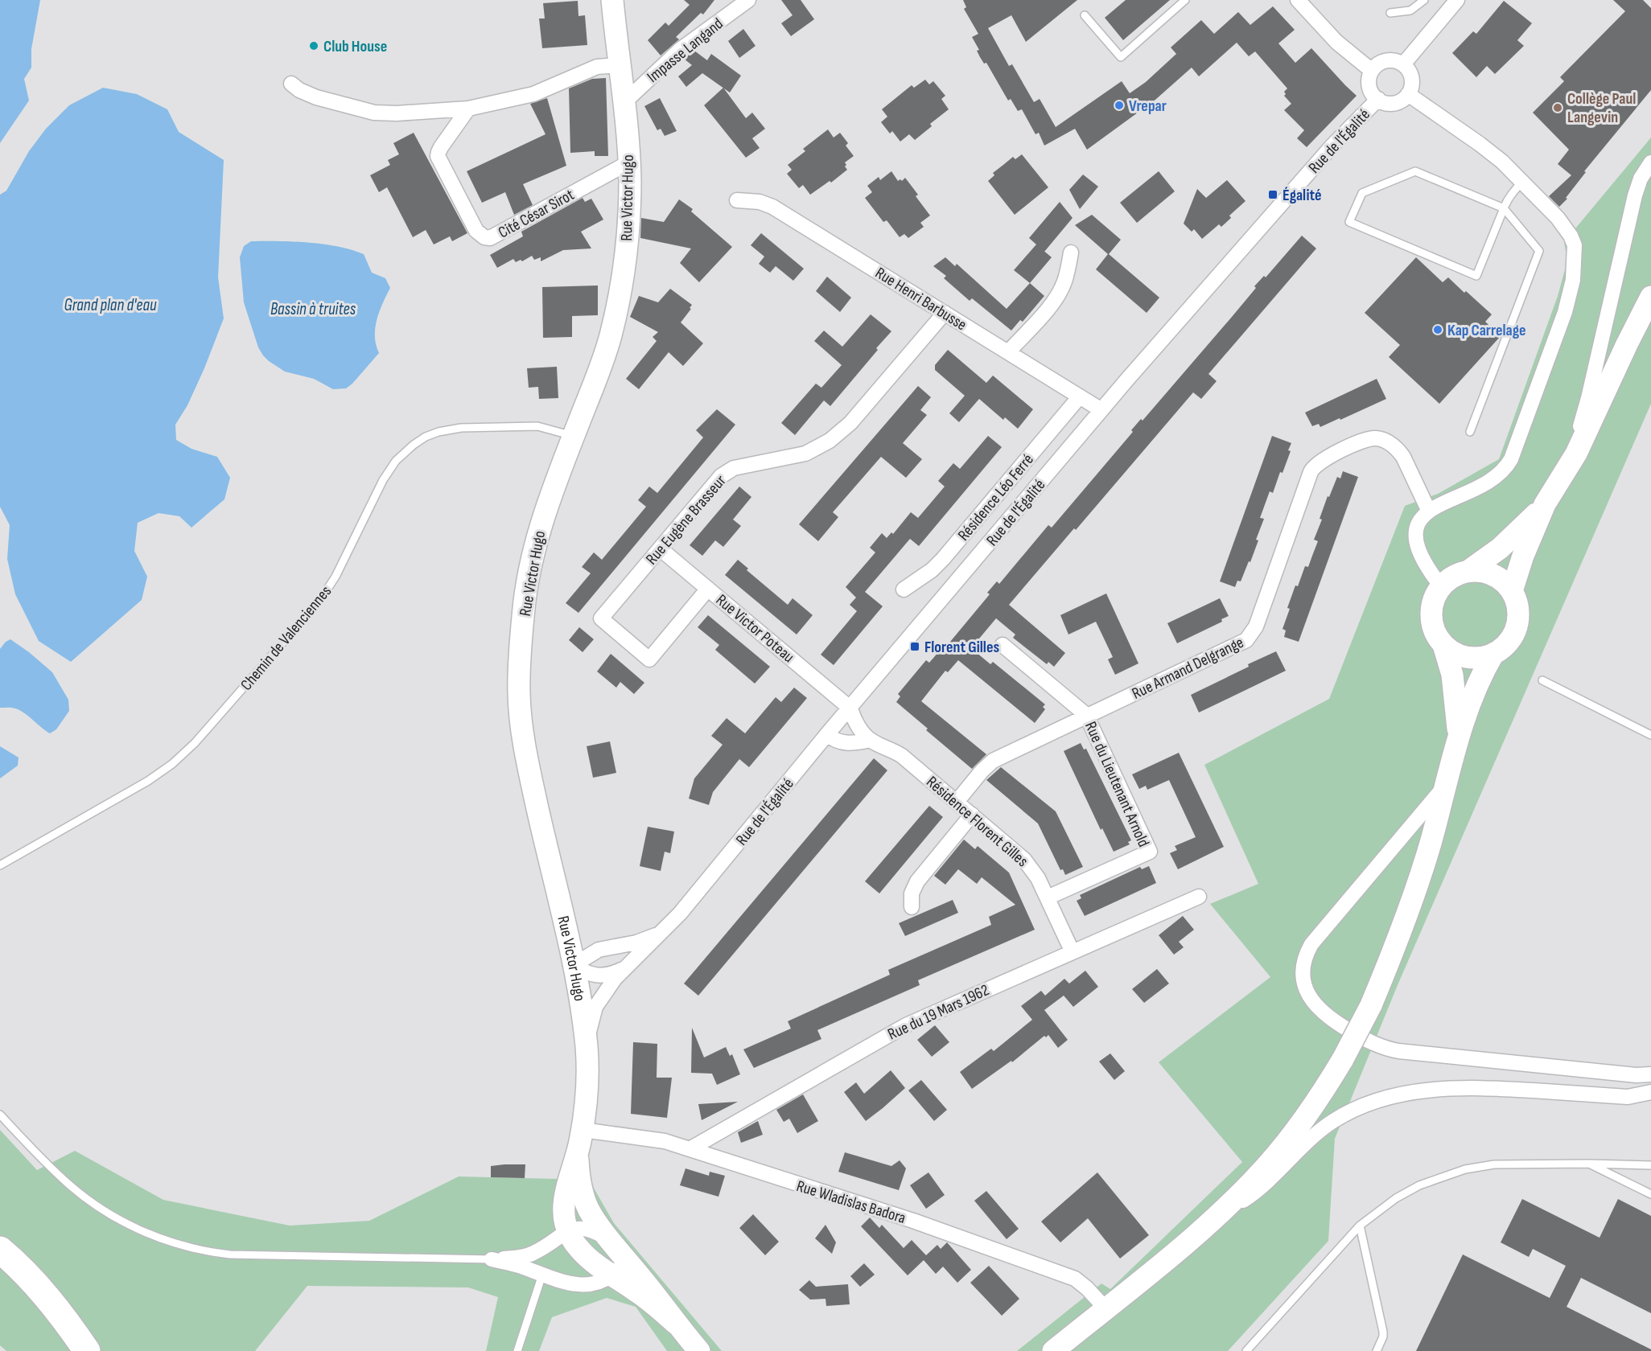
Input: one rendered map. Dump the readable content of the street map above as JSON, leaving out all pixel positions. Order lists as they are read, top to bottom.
{
  "streets": {
    "main road": ["Rue Victor Hugo"],
    "street": [
      "Impasse Langand",
      "Rue de l'Égalité",
      "Cité César Sirot",
      "Rue Henri Barbusse",
      "Résidence Léo Ferré",
      "Rue Eugène Brasseur",
      "Rue Victor Poteau",
      "Rue Armand Delgrange",
      "Rue du Lieutenant Arnold",
      "Résidence Florent Gilles",
      "Rue du 19 Mars 1962",
      "Rue Wladislas Badora"
    ],
    "lane": ["Chemin de Valenciennes"]
  },
  "crossings": [
    ["Impasse Langand", "Rue Victor Hugo"],
    ["Rue de l'Égalité", "Rue Victor Hugo"],
    ["Rue de l'Égalité", "Rue Henri Barbusse"],
    ["Rue de l'Égalité", "Rue Victor Poteau"],
    ["Rue de l'Égalité", "Résidence Florent Gilles"],
    ["Rue Victor Hugo", "Cité César Sirot"],
    ["Rue Victor Hugo", "Chemin de Valenciennes"],
    ["Rue Victor Hugo", "Rue Wladislas Badora"],
    ["Rue Henri Barbusse", "Résidence Léo Ferré"],
    ["Rue Henri Barbusse", "Rue Eugène Brasseur"],
    ["Rue Eugène Brasseur", "Rue Victor Poteau"],
    ["Rue Victor Poteau", "Résidence Florent Gilles"],
    ["Rue Armand Delgrange", "Rue du Lieutenant Arnold"],
    ["Rue Armand Delgrange", "Résidence Florent Gilles"],
    ["Rue du Lieutenant Arnold", "Résidence Florent Gilles"],
    ["Résidence Florent Gilles", "Rue du 19 Mars 1962"],
    ["Rue du 19 Mars 1962", "Rue Wladislas Badora"]
  ],
  "water": ["Grand plan d'eau", "Bassin à truites"],
  "places": {
    "other": [
      "Club House",
      "Vrepar",
      "Collège Paul Langevin",
      "Kap Carrelage"
    ],
    "transit": ["Égalité", "Florent Gilles"]
  }
}
